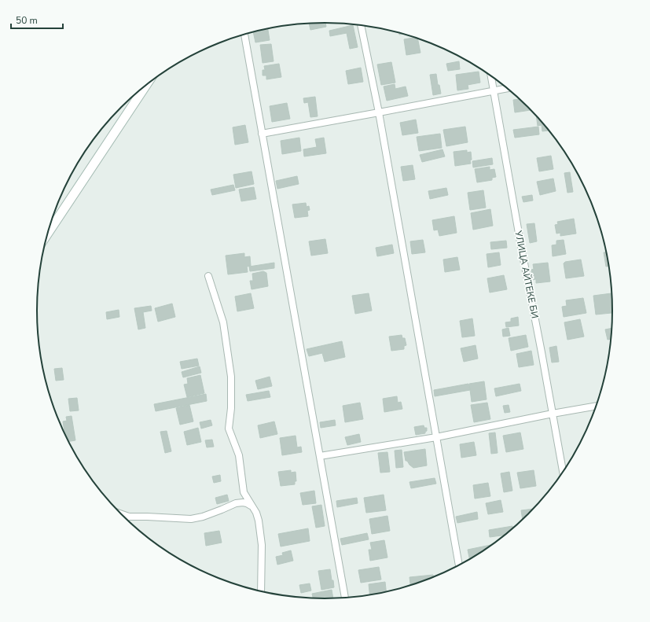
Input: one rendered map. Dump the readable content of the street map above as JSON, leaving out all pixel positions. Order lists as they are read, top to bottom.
{
  "streets": {
    "street": ["УЛИЦА АЙТЕКЕ БИ"]
  },
  "scale_bar": "50 m"
}
